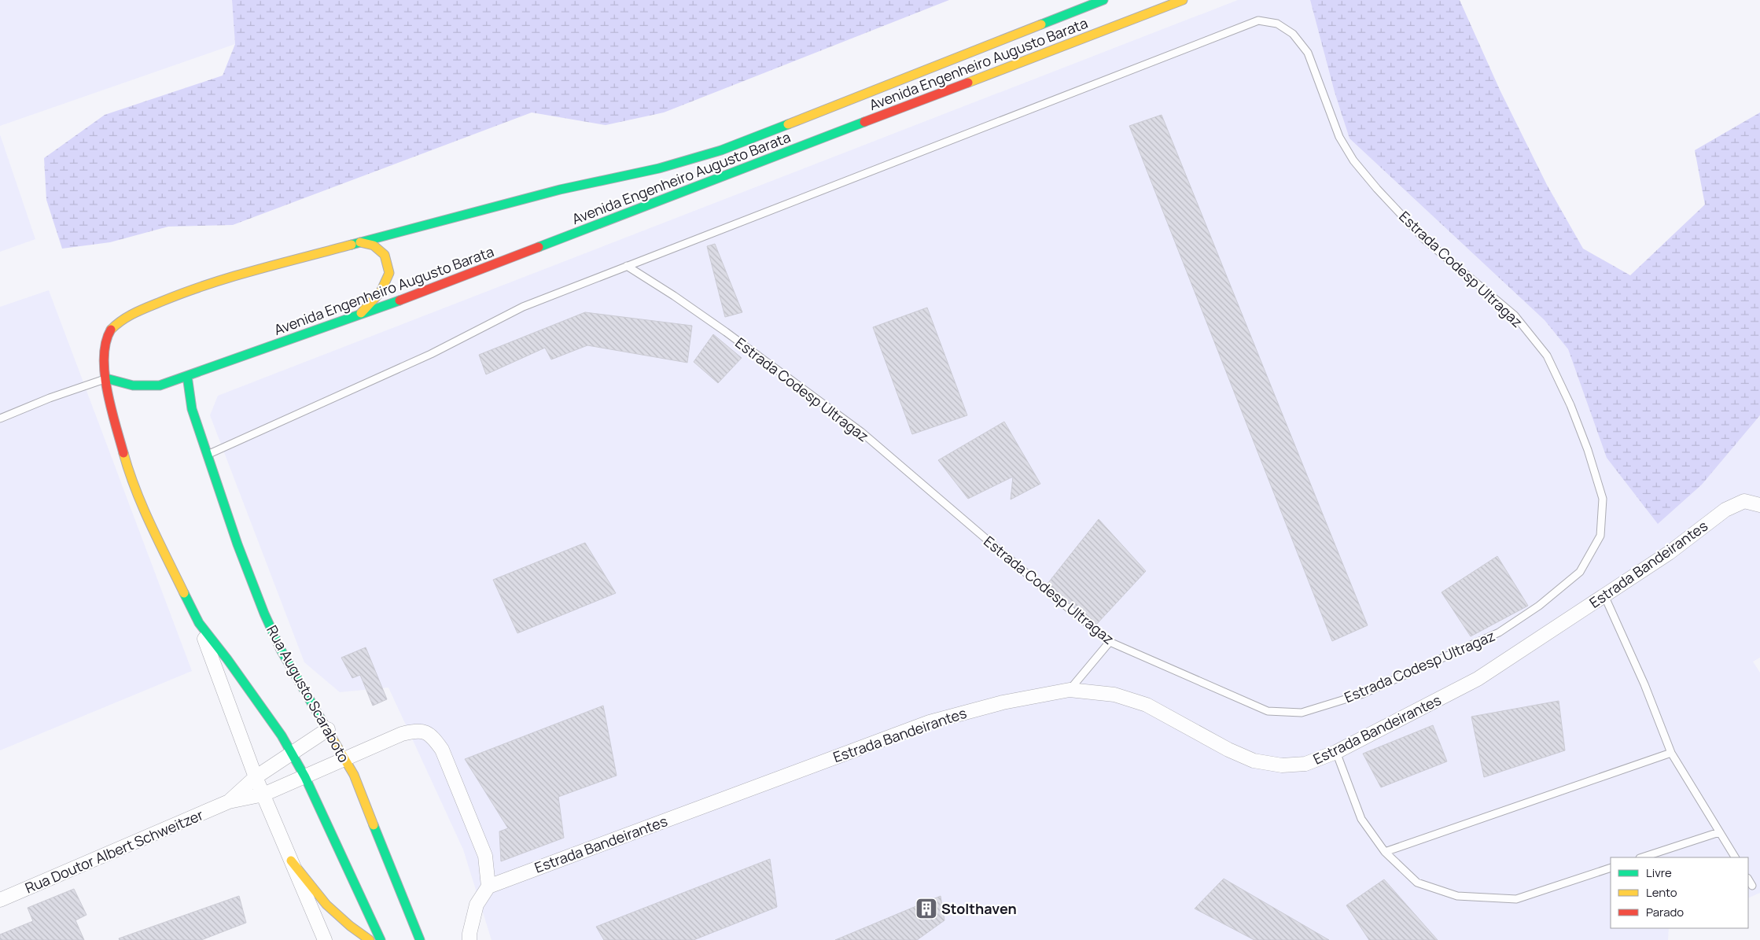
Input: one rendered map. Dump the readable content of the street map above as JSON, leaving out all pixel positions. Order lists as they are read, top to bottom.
{
  "streets": {
    "main road": ["Avenida Engenheiro Augusto Barata", "Rua Augusto Scaraboto"],
    "street": ["Estrada Bandeirantes", "Rua Doutor Albert Schweitzer"],
    "lane": ["Estrada Codesp Ultragaz"]
  },
  "crossings": [
    ["Avenida Engenheiro Augusto Barata", "Rua Augusto Scaraboto"],
    ["Estrada Bandeirantes", "Rua Doutor Albert Schweitzer"],
    ["Rua Augusto Scaraboto", "Rua Doutor Albert Schweitzer"]
  ],
  "places": {
    "building": ["Stolthaven"]
  },
  "legend": ["Livre", "Lento", "Parado"]
}
